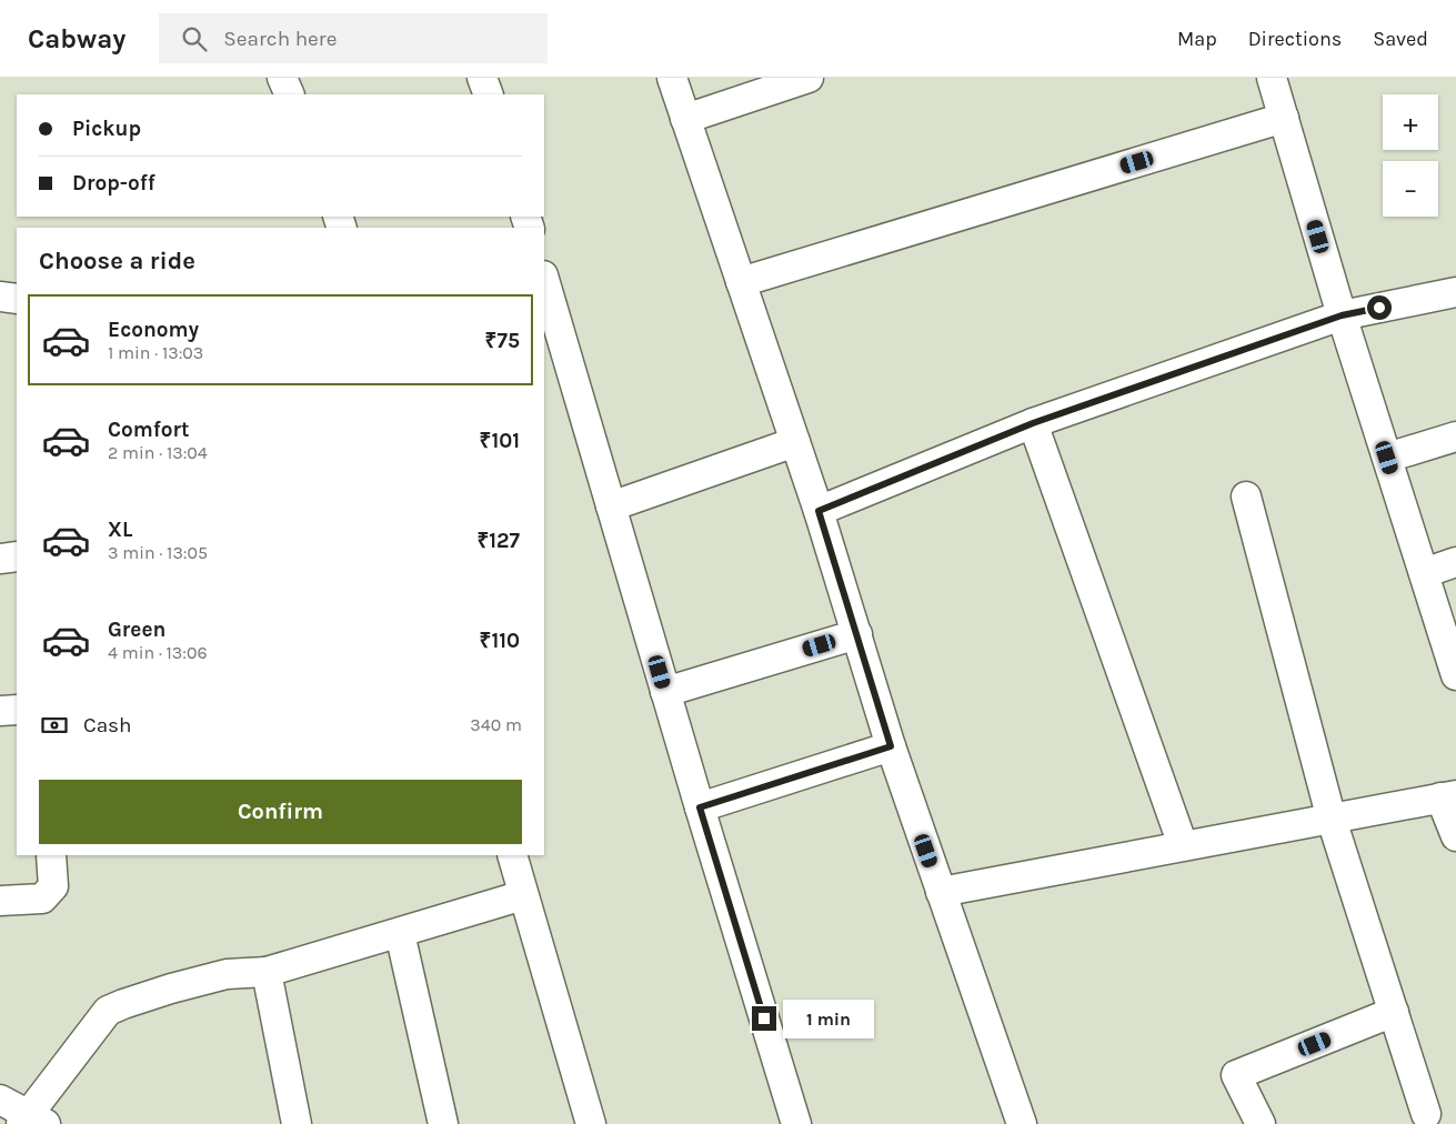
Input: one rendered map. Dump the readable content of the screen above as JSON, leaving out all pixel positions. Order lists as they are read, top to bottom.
{
  "page": {
    "header": "Cabway",
    "search": "Search here",
    "nav": ["Map", "Directions", "Saved"],
    "map_buttons": ["+", "−"],
    "banner": ["Pickup", "Drop-off"],
    "heading": "Choose a ride",
    "list": [
      {
        "name": "Economy",
        "note": "1 min · 13:03",
        "value": "₹75"
      },
      {
        "name": "Comfort",
        "note": "2 min · 13:04",
        "value": "₹101"
      },
      {
        "name": "XL",
        "note": "3 min · 13:05",
        "value": "₹127"
      },
      {
        "name": "Green",
        "note": "4 min · 13:06",
        "value": "₹110"
      }
    ],
    "pay": ["Cash", "340 m"],
    "buttons": "Confirm",
    "bubble": "1 min"
  }
}
